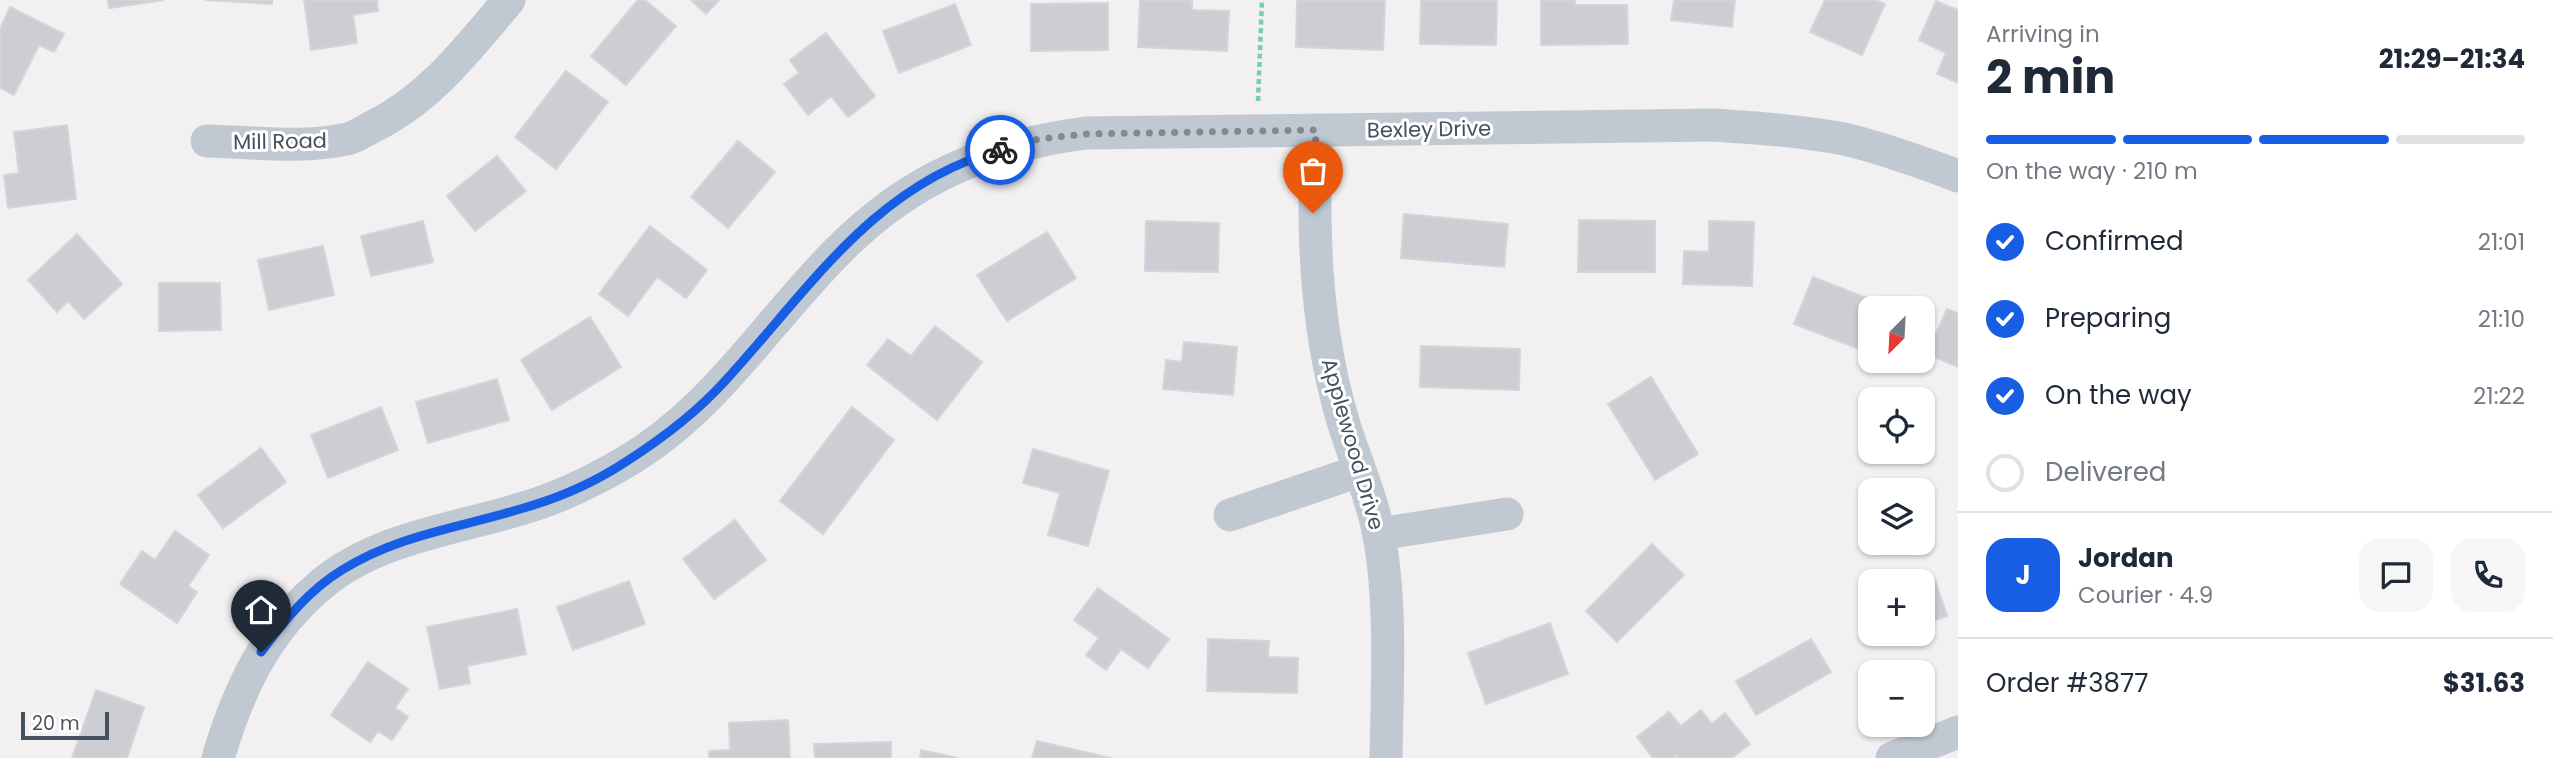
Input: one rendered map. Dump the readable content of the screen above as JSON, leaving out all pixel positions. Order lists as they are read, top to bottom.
{
  "streets": {
    "street": ["Bexley Drive", "Mill Road", "Applewood Drive"]
  },
  "crossings": [
    ["Bexley Drive", "Applewood Drive"]
  ],
  "scale_bar": "20 m",
  "north": "bottom left",
  "page": {
    "heading": ["2 min", "Arriving in", "21:29–21:34"],
    "panel": [
      "Jordan",
      "Courier · 4.9",
      "Order #3877",
      "$31.63"
    ],
    "bar": "On the way · 210 m",
    "list": [
      ["Confirmed", "21:01"],
      ["Preparing", "21:10"],
      ["On the way", "21:22"],
      "Delivered"
    ],
    "map_buttons": ["+", "−"],
    "round": "J",
    "scale": "20 m"
  }
}
